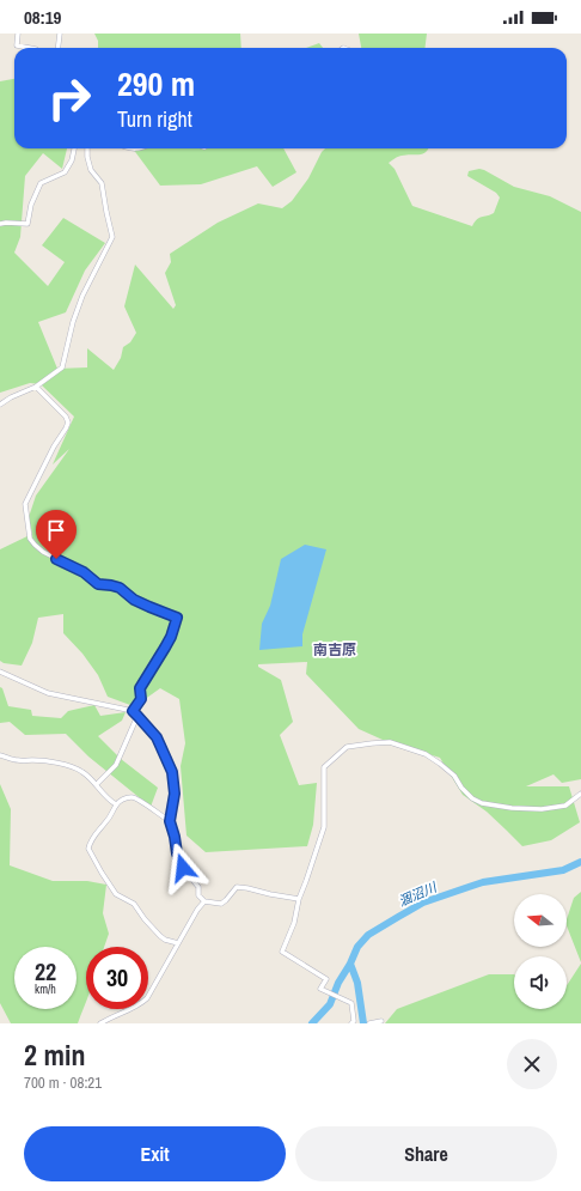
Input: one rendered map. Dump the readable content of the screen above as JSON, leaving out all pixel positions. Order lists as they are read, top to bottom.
{
  "districts": ["南吉原"],
  "water": ["涸沼川"],
  "north": "left",
  "page": {
    "status": "08:19",
    "turn": ["290 m", "Turn right"],
    "speed": "22 km/h",
    "limit": "30",
    "heading": ["2 min", "700 m · 08:21"],
    "buttons": ["Exit", "Share"]
  }
}
